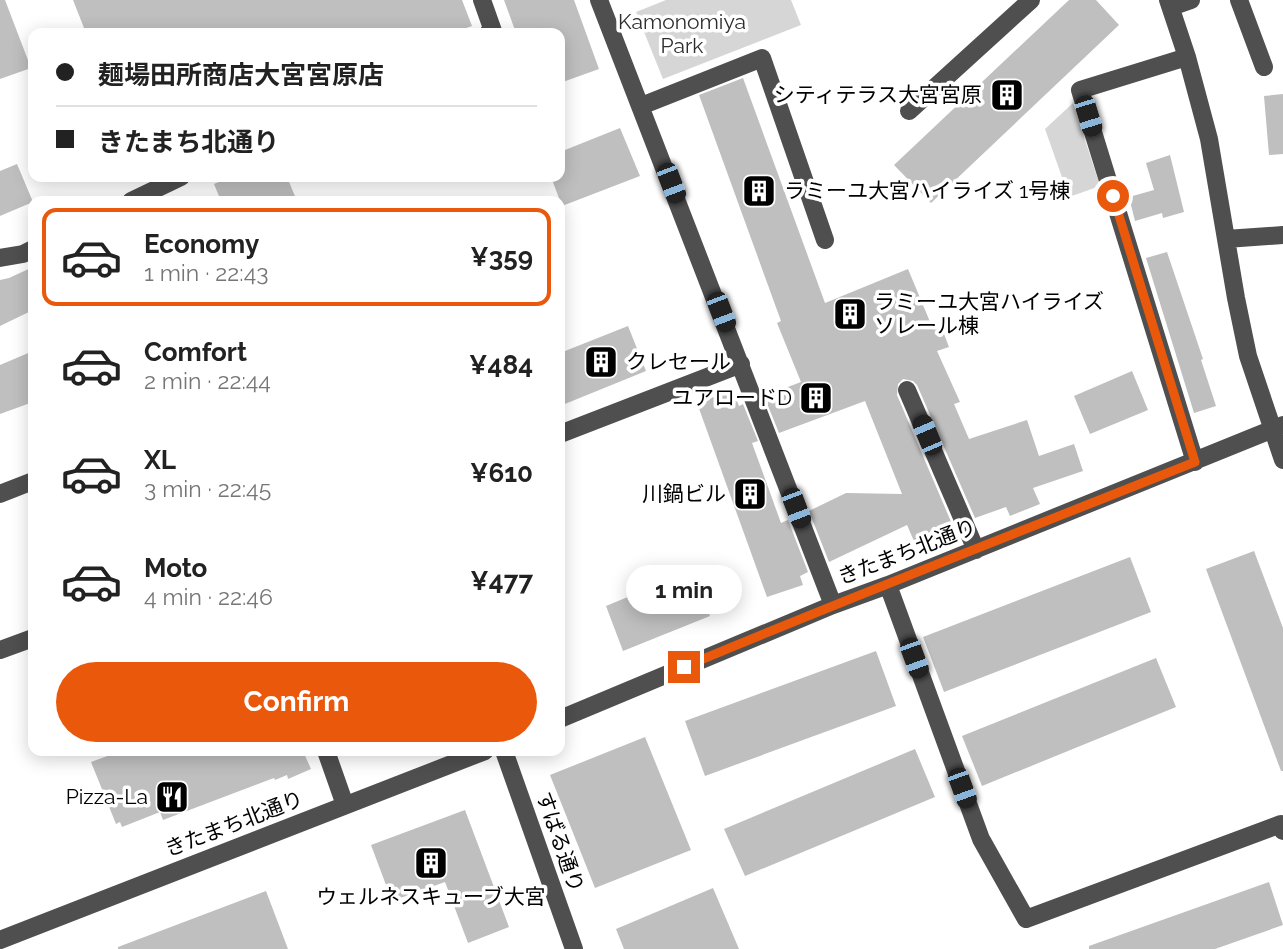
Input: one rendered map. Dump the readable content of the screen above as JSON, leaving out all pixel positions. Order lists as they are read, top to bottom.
{
  "streets": {
    "street": ["きたまち北通り", "すばる通り"]
  },
  "parks": ["Kamonomiya Park"],
  "places": {
    "building": [
      "シティテラス大宮宮原",
      "ラミーユ大宮ハイライズ 1号棟",
      "ラミーユ大宮ハイライズ ソレール棟",
      "クレセール",
      "ユアロードD",
      "川鍋ビル",
      "ウェルネスキューブ大宮"
    ],
    "restaurant": ["Pizza-La"]
  },
  "page": {
    "banner": ["麺場田所商店大宮宮原店", "きたまち北通り"],
    "list": [
      {
        "name": "Economy",
        "note": "1 min · 22:43",
        "value": "¥359"
      },
      {
        "name": "Comfort",
        "note": "2 min · 22:44",
        "value": "¥484"
      },
      {
        "name": "XL",
        "note": "3 min · 22:45",
        "value": "¥610"
      },
      {
        "name": "Moto",
        "note": "4 min · 22:46",
        "value": "¥477"
      }
    ],
    "bubble": "1 min",
    "buttons": "Confirm"
  }
}
